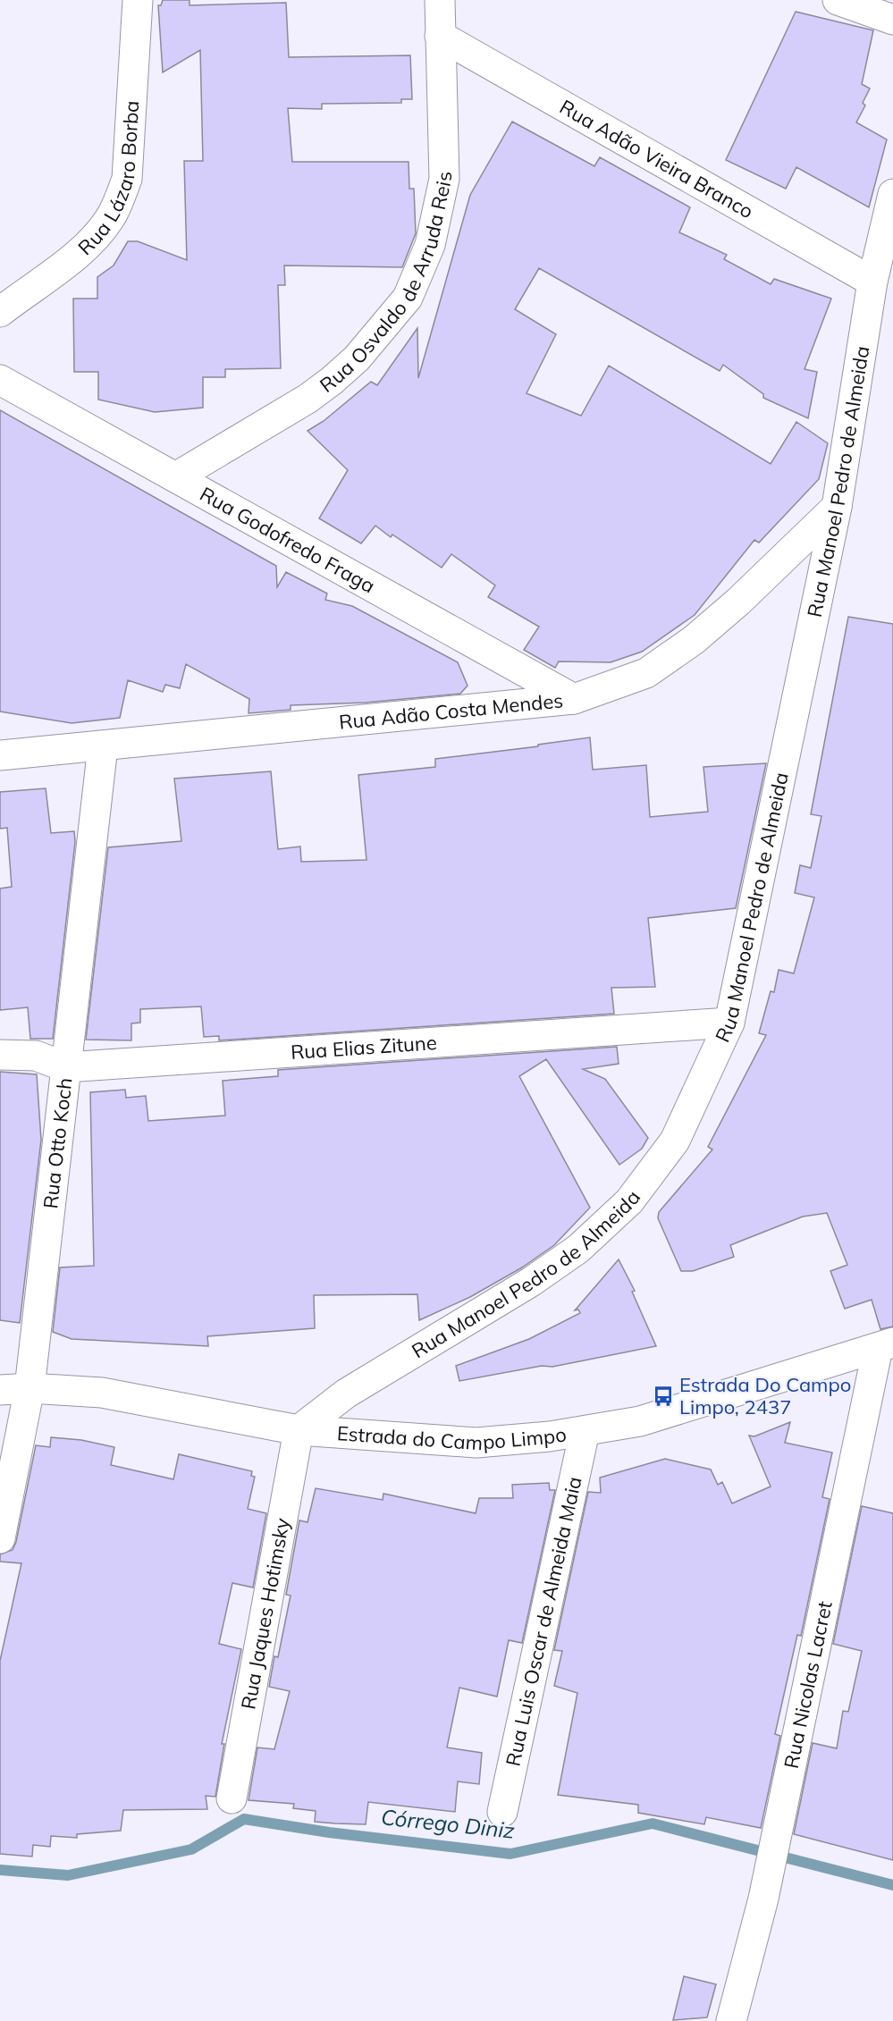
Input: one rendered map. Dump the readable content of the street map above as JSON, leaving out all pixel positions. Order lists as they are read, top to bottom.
{
  "streets": {
    "street": [
      "Rua Adão Vieira Branco",
      "Rua Lázaro Borba",
      "Rua Osvaldo de Arruda Reis",
      "Rua Manoel Pedro de Almeida",
      "Rua Godofredo Fraga",
      "Rua Adão Costa Mendes",
      "Rua Elias Zitune",
      "Rua Otto Koch",
      "Estrada do Campo Limpo",
      "Rua Jaques Hotimsky",
      "Rua Luis Oscar de Almeida Maia",
      "Rua Nicolas Lacret"
    ]
  },
  "crossings": [
    ["Rua Adão Vieira Branco", "Rua Osvaldo de Arruda Reis"],
    ["Rua Adão Vieira Branco", "Rua Manoel Pedro de Almeida"],
    ["Rua Osvaldo de Arruda Reis", "Rua Godofredo Fraga"],
    ["Rua Manoel Pedro de Almeida", "Rua Adão Costa Mendes"],
    ["Rua Manoel Pedro de Almeida", "Rua Elias Zitune"],
    ["Rua Manoel Pedro de Almeida", "Estrada do Campo Limpo"],
    ["Rua Manoel Pedro de Almeida", "Rua Jaques Hotimsky"],
    ["Rua Godofredo Fraga", "Rua Adão Costa Mendes"],
    ["Rua Adão Costa Mendes", "Rua Otto Koch"],
    ["Rua Elias Zitune", "Rua Otto Koch"],
    ["Rua Otto Koch", "Estrada do Campo Limpo"],
    ["Estrada do Campo Limpo", "Rua Jaques Hotimsky"],
    ["Estrada do Campo Limpo", "Rua Luis Oscar de Almeida Maia"],
    ["Estrada do Campo Limpo", "Rua Nicolas Lacret"]
  ],
  "water": ["Córrego Diniz"],
  "places": {
    "bus stop": ["Estrada Do Campo Limpo, 2437"]
  }
}
